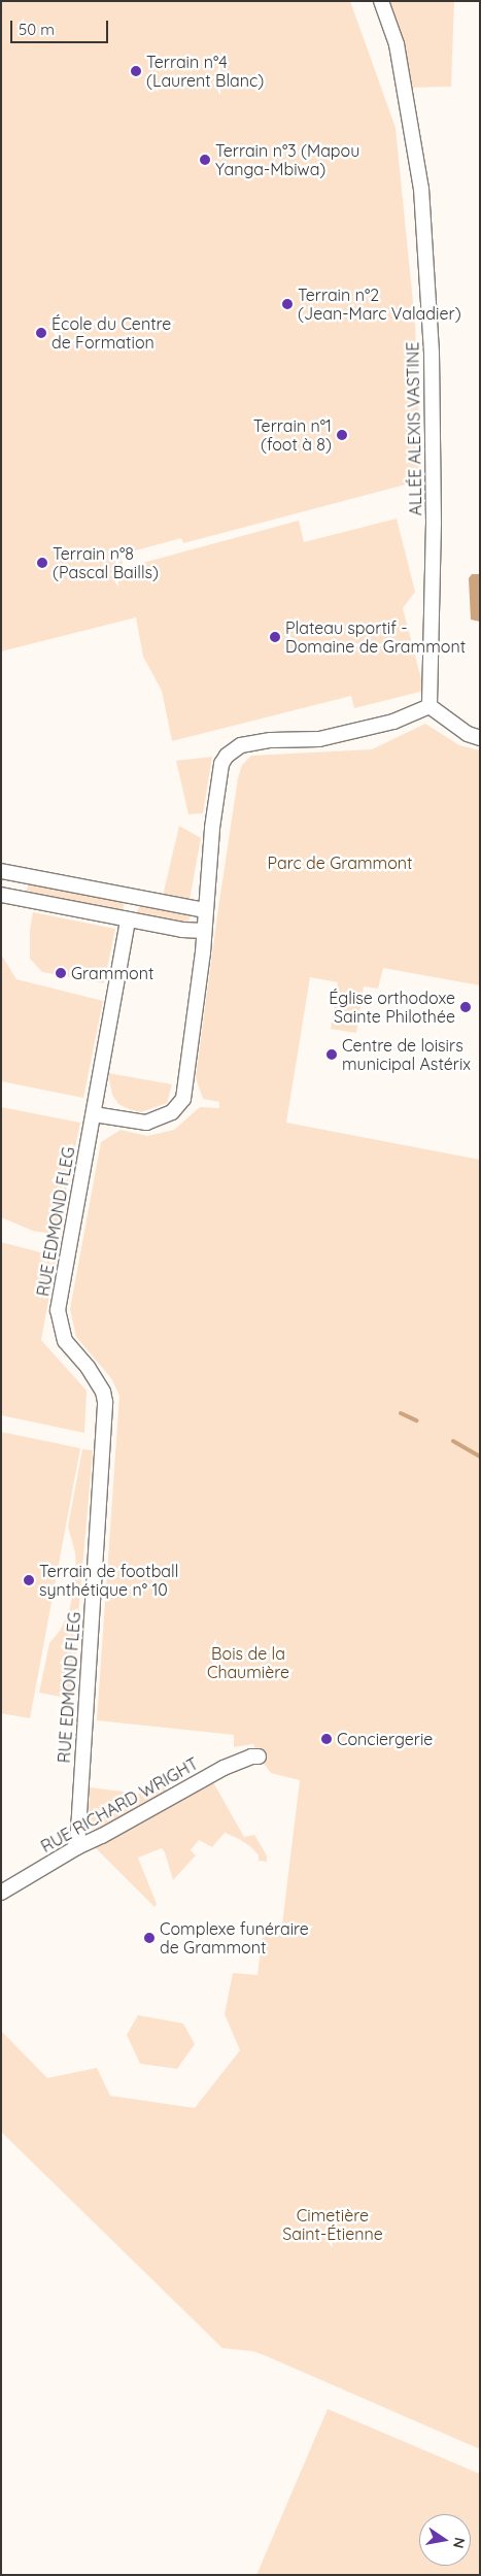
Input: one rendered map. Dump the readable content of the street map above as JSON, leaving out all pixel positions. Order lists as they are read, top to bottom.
{
  "streets": {
    "street": ["ALLÉE ALEXIS VASTINE", "RUE EDMOND FLEG", "RUE RICHARD WRIGHT"]
  },
  "crossings": [
    ["RUE EDMOND FLEG", "RUE RICHARD WRIGHT"]
  ],
  "parks": ["Parc de Grammont", "Bois de la Chaumière", "Cimetière Saint-Étienne"],
  "places": [
    "Terrain n°4 (Laurent Blanc)",
    "Terrain n°3 (Mapou Yanga-Mbiwa)",
    "Terrain n°2 (Jean-Marc Valadier)",
    "École du Centre de Formation",
    "Terrain n°1 (foot à 8)",
    "Terrain n°8 (Pascal Baills)",
    "Plateau sportif - Domaine de Grammont",
    "Grammont",
    "Église orthodoxe Sainte Philothée",
    "Centre de loisirs municipal Astérix",
    "Terrain de football synthétique n° 10",
    "Conciergerie",
    "Complexe funéraire de Grammont"
  ],
  "scale_bar": "50 m",
  "north": "right"
}
